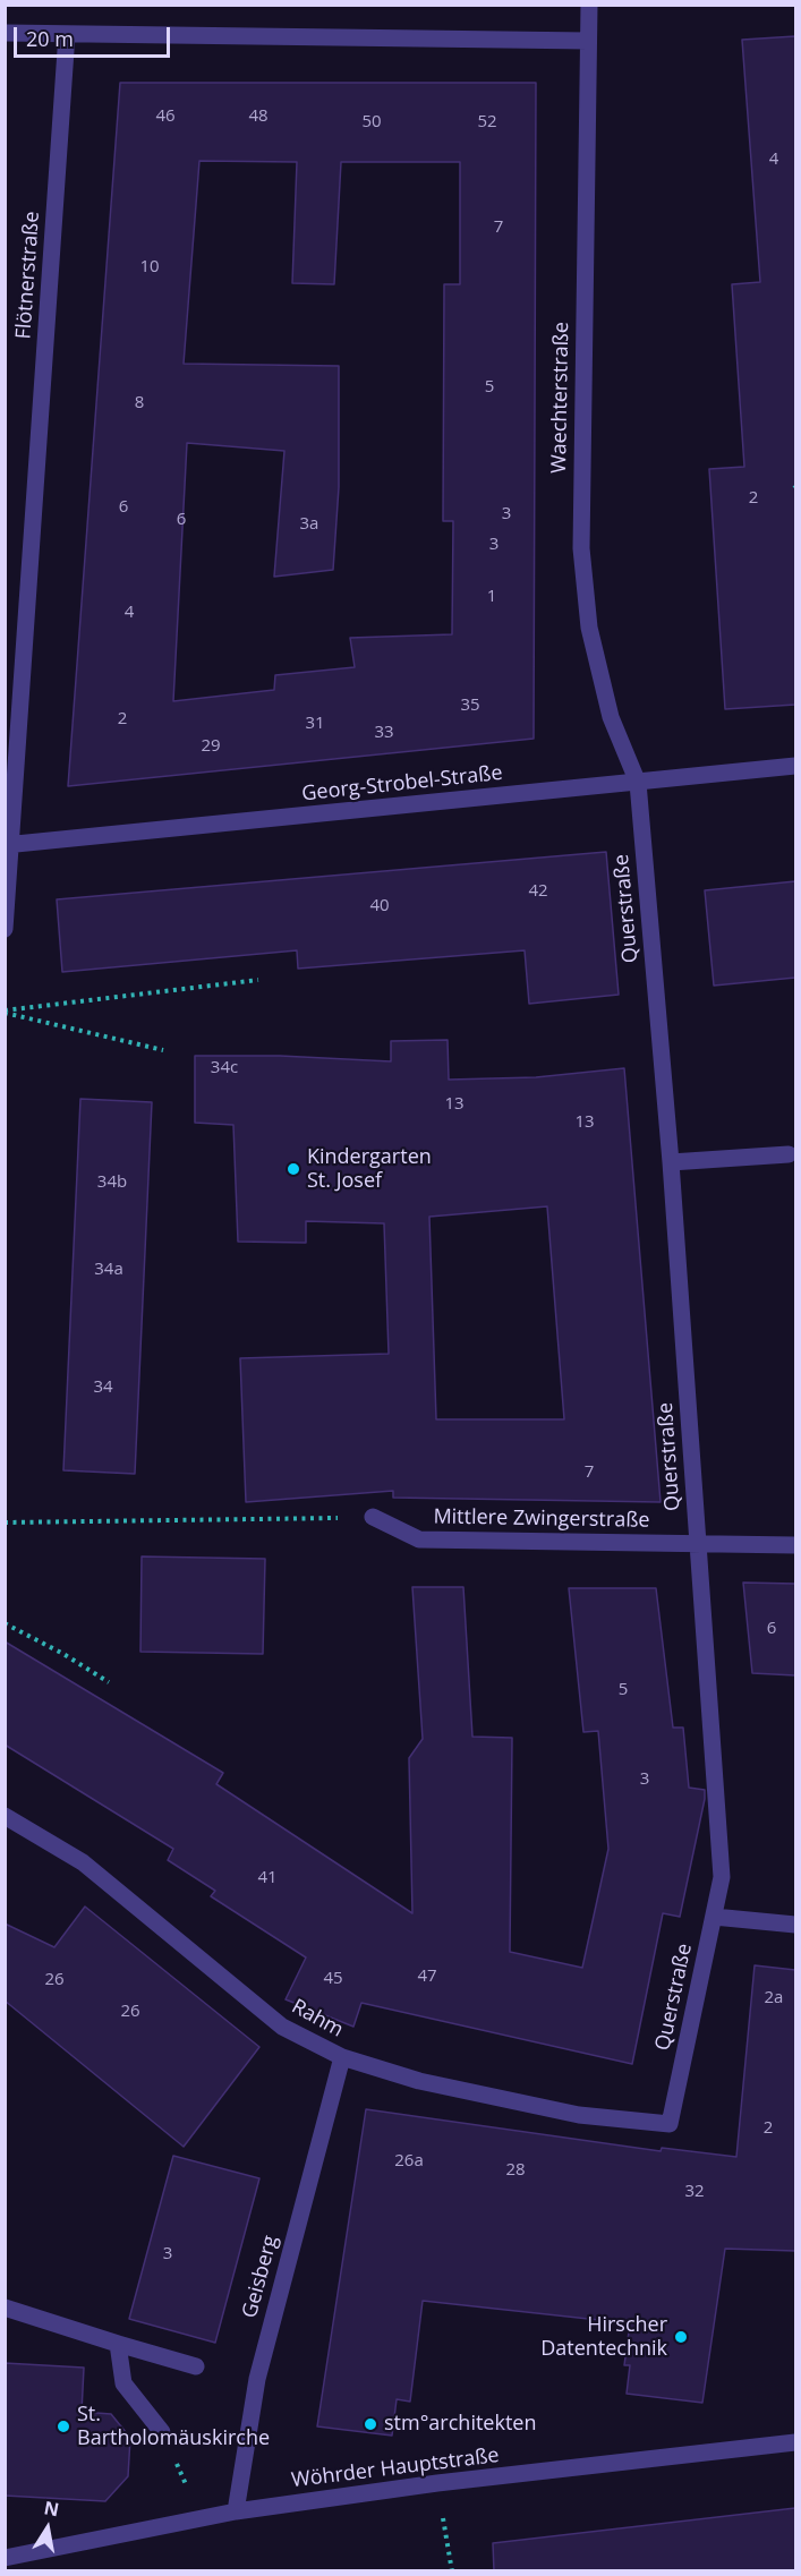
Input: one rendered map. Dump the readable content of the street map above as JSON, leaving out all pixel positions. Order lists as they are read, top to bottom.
{
  "streets": {
    "street": [
      "Flötnerstraße",
      "Waechterstraße",
      "Georg-Strobel-Straße",
      "Querstraße",
      "Mittlere Zwingerstraße",
      "Rahm",
      "Geisberg",
      "Wöhrder Hauptstraße"
    ]
  },
  "crossings": [
    ["Flötnerstraße", "Georg-Strobel-Straße"],
    ["Waechterstraße", "Georg-Strobel-Straße"],
    ["Waechterstraße", "Querstraße"],
    ["Georg-Strobel-Straße", "Querstraße"],
    ["Querstraße", "Mittlere Zwingerstraße"],
    ["Querstraße", "Rahm"],
    ["Rahm", "Geisberg"],
    ["Geisberg", "Wöhrder Hauptstraße"]
  ],
  "places": [
    "Kindergarten St. Josef",
    "Hirscher Datentechnik",
    "stm°architekten",
    "St. Bartholomäuskirche"
  ],
  "house_numbers": [
    "46",
    "48",
    "50",
    "52",
    "4",
    "7",
    "10",
    "5",
    "8",
    "2",
    "6",
    "3",
    "6",
    "3a",
    "3",
    "1",
    "4",
    "35",
    "2",
    "31",
    "33",
    "29",
    "42",
    "40",
    "34c",
    "13",
    "13",
    "34b",
    "34a",
    "34",
    "7",
    "6",
    "5",
    "3",
    "41",
    "47",
    "45",
    "26",
    "2a",
    "26",
    "2",
    "26a",
    "28",
    "32",
    "3"
  ],
  "scale_bar": "20 m",
  "north": "top"
}
